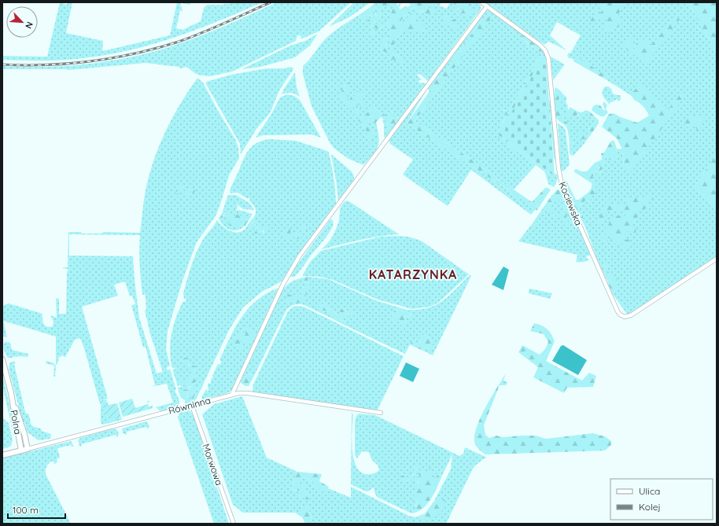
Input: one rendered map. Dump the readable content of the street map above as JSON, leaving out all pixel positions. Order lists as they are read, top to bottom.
{
  "streets": {
    "street": [
      "Kociewska",
      "Równinna",
      "Polna",
      "Morwowa"
    ]
  },
  "crossings": [
    ["Równinna", "Polna"],
    ["Równinna", "Morwowa"]
  ],
  "districts": ["KATARZYNKA"],
  "legend": ["Ulica", "Kolej"],
  "scale_bar": "100 m",
  "north": "bottom right"
}
